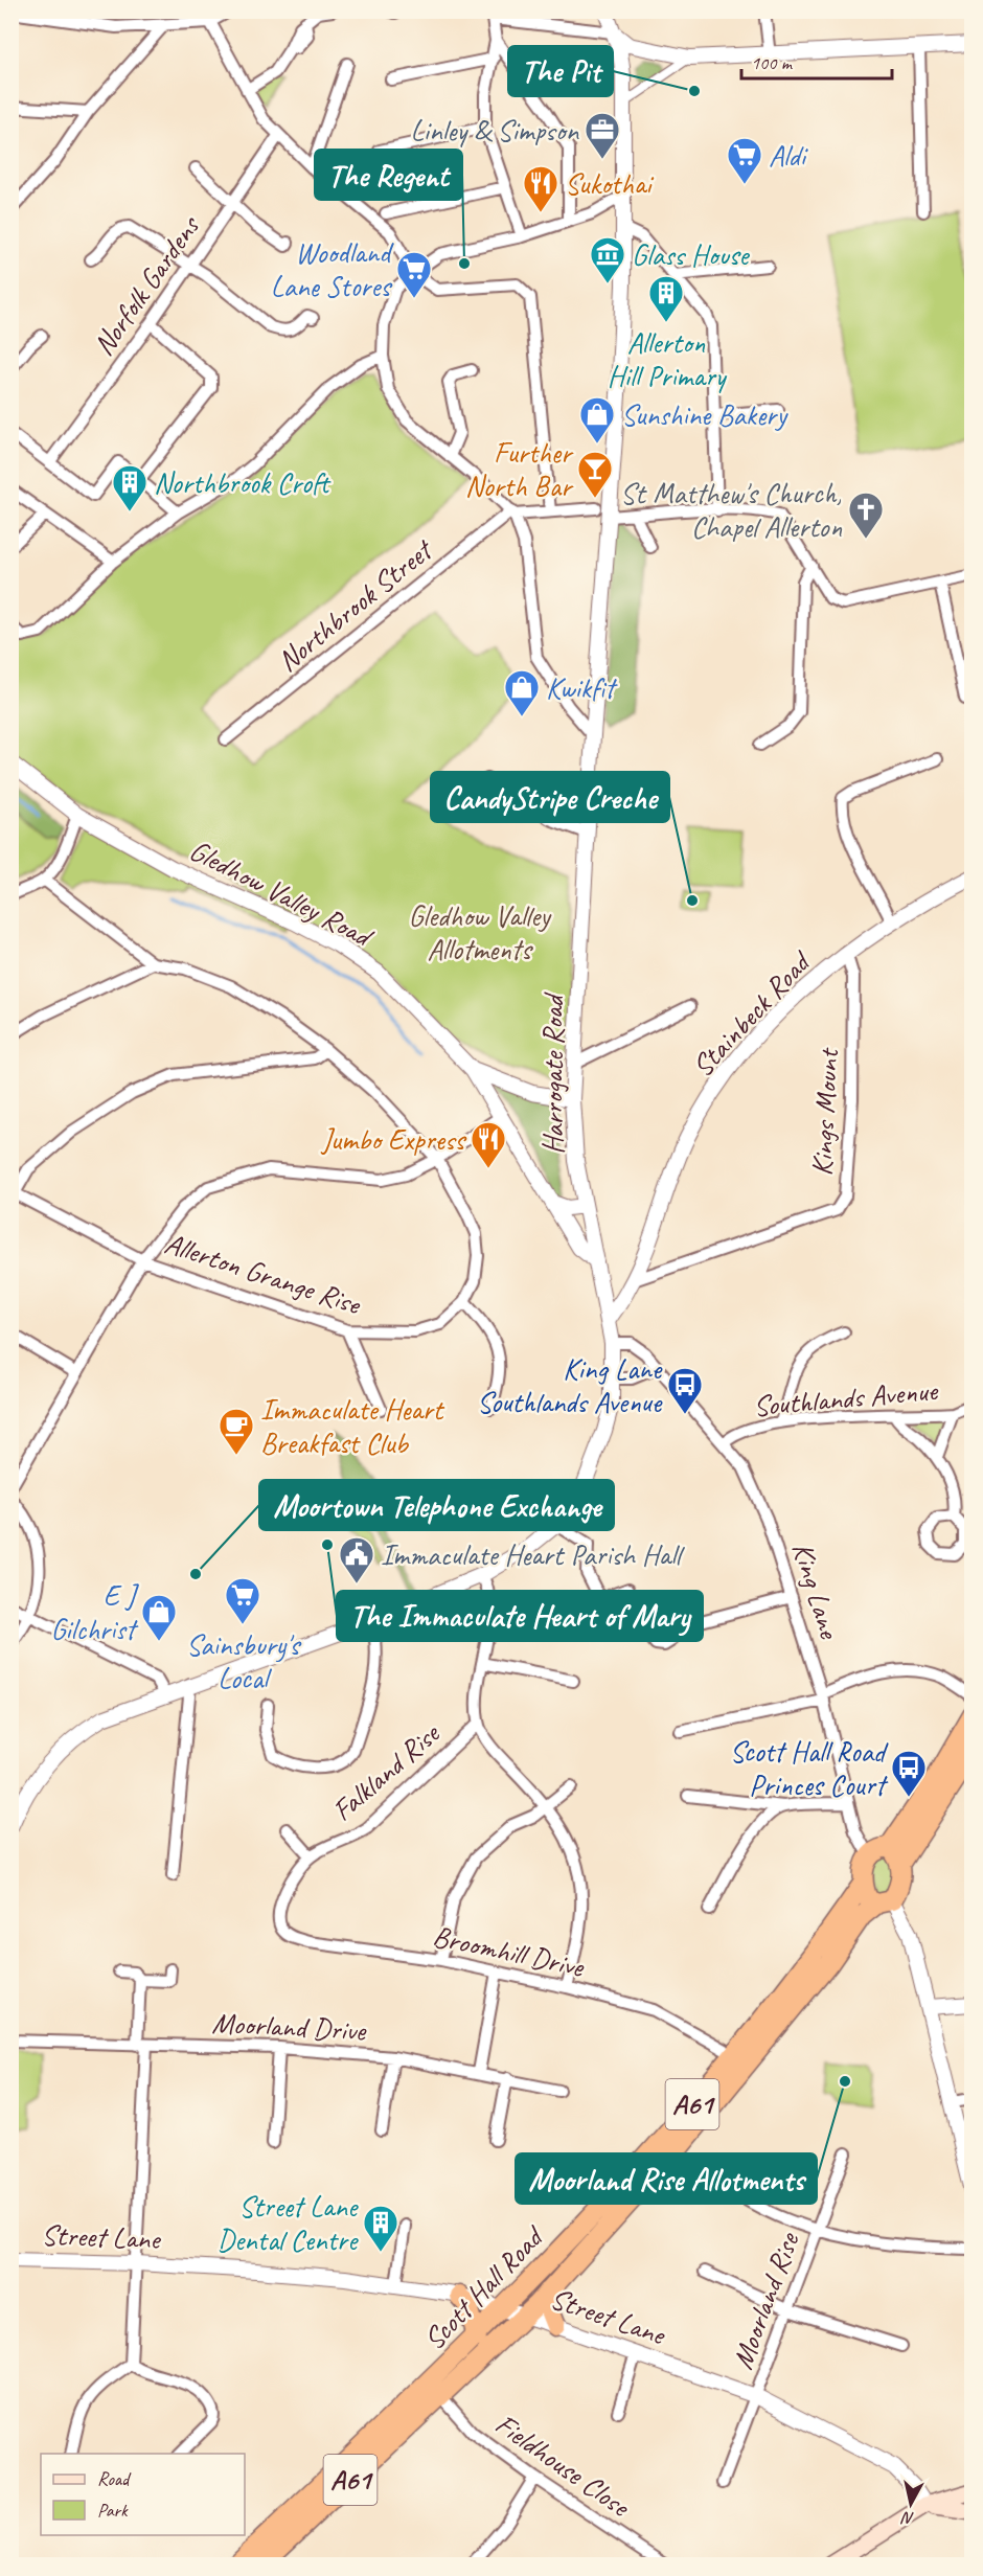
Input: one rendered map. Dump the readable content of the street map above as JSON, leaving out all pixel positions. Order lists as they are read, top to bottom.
{
  "streets": {
    "highway": ["A61", "Scott Hall Road"],
    "street": [
      "Norfolk Gardens",
      "Northbrook Street",
      "Gledhow Valley Road",
      "Stainbeck Road",
      "Harrogate Road",
      "Kings Mount",
      "Allerton Grange Rise",
      "Southlands Avenue",
      "King Lane",
      "Falkland Rise",
      "Broomhill Drive",
      "Moorland Drive",
      "Street Lane",
      "Moorland Rise",
      "Fieldhouse Close"
    ]
  },
  "crossings": [
    ["Gledhow Valley Road", "Harrogate Road"],
    ["Stainbeck Road", "Harrogate Road"],
    ["Stainbeck Road", "Kings Mount"],
    ["Harrogate Road", "King Lane"],
    ["Southlands Avenue", "King Lane"],
    ["King Lane", "A61"],
    ["King Lane", "Scott Hall Road"],
    ["Falkland Rise", "Broomhill Drive"],
    ["Broomhill Drive", "Scott Hall Road"],
    ["A61", "Scott Hall Road"],
    ["Street Lane", "Scott Hall Road"],
    ["Street Lane", "Moorland Rise"],
    ["Scott Hall Road", "Fieldhouse Close"]
  ],
  "parks": ["Gledhow Valley Allotments"],
  "places": {
    "other": [
      "The Pit",
      "The Regent",
      "CandyStripe Creche",
      "The Immaculate Heart of Mary",
      "Moortown Telephone Exchange",
      "Moorland Rise Allotments"
    ],
    "office": ["Linley & Simpson"],
    "supermarket": ["Aldi", "Woodland Lane Stores", "Sainsbury's Local"],
    "restaurant": ["Sukothai", "Jumbo Express"],
    "museum": ["Glass House"],
    "building": ["Allerton Hill Primary", "Northbrook Croft", "Street Lane Dental Centre"],
    "shop": ["Sunshine Bakery", "Kwikfit", "E J Gilchrist"],
    "bar": ["Further North Bar"],
    "church": ["St Matthew's Church, Chapel Allerton"],
    "bus stop": ["King Lane Southlands Avenue", "Scott Hall Road Princes Court"],
    "cafe": ["Immaculate Heart Breakfast Club"],
    "public building": ["Immaculate Heart Parish Hall"]
  },
  "legend": ["Road", "Park"],
  "scale_bar": "100 m",
  "north": "bottom"
}
